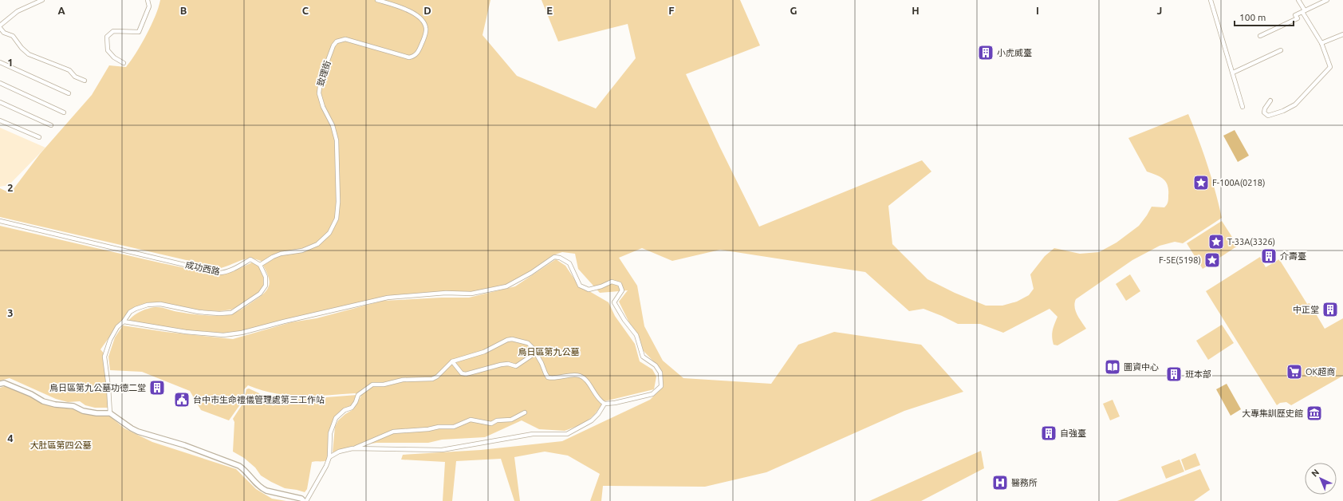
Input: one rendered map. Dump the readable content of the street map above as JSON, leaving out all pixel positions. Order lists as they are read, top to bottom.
{
  "streets": {
    "street": ["致理街", "成功西路"]
  },
  "crossings": [
    ["致理街", "成功西路"]
  ],
  "parks": ["烏日區第九公墓", "大肚區第四公墓"],
  "places": {
    "building": [
      "小虎威臺",
      "介壽臺",
      "中正堂",
      "班本部",
      "烏日區第九公墓功德二堂",
      "自強臺"
    ],
    "place": ["F-100A(0218)", "T-33A(3326)", "F-5E(5198)"],
    "library": ["圖資中心"],
    "supermarket": ["OK超商"],
    "public building": ["台中市生命禮儀管理處第三工作站"],
    "museum": ["大專集訓歷史館"],
    "hospital": ["醫務所"]
  },
  "scale_bar": "100 m",
  "north": "top left",
  "grid": {
    "columns": [
      "A",
      "B",
      "C",
      "D",
      "E",
      "F",
      "G",
      "H",
      "I",
      "J"
    ],
    "rows": [
      "1",
      "2",
      "3",
      "4"
    ]
  }
}
